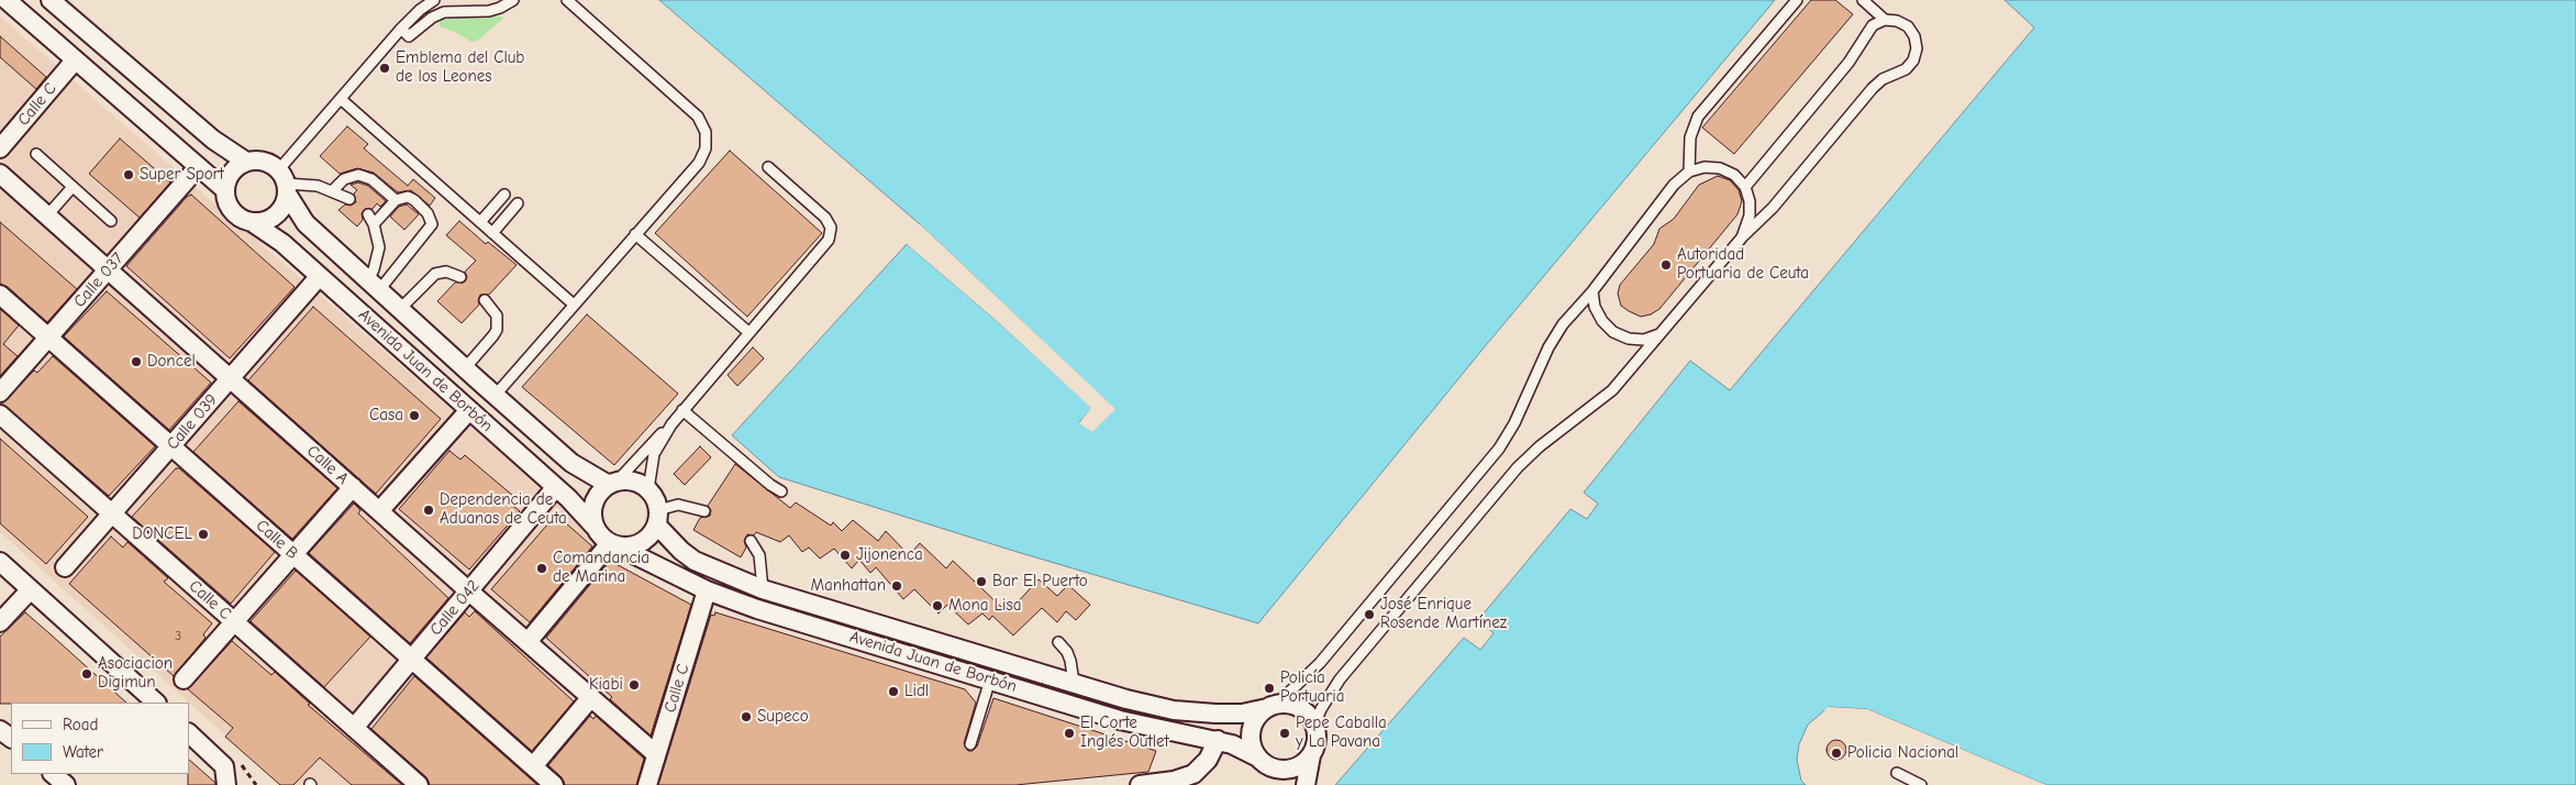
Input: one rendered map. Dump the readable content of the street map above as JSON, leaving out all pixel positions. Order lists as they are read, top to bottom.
{
  "streets": {
    "street": [
      "Calle C",
      "Calle 037",
      "Avenida Juan de Borbón",
      "Calle 039",
      "Calle A",
      "Calle B",
      "Calle 042"
    ]
  },
  "crossings": [
    ["Calle C", "Avenida Juan de Borbón"],
    ["Calle C", "Calle 039"],
    ["Calle C", "Calle A"],
    ["Calle C", "Calle 042"],
    ["Calle 037", "Calle A"],
    ["Calle 037", "Calle B"],
    ["Avenida Juan de Borbón", "Calle 039"],
    ["Avenida Juan de Borbón", "Calle 042"],
    ["Calle 039", "Calle A"],
    ["Calle 039", "Calle B"],
    ["Calle A", "Calle 042"],
    ["Calle B", "Calle 042"]
  ],
  "places": [
    "Emblema del Club de los Leones",
    "Super Sport",
    "Autoridad Portuaria de Ceuta",
    "Doncel",
    "Casa",
    "Dependencia de Aduanas de Ceuta",
    "DONCEL",
    "Jijonenca",
    "Comandancia de Marina",
    "Bar El Puerto",
    "Manhattan",
    "Mona Lisa",
    "José Enrique Rosende Martínez",
    "Asociacion Digimun",
    "Kiabi",
    "Policía Portuaria",
    "Lidl",
    "Supeco",
    "El Corte Inglés Outlet",
    "Pepe Caballa y La Pavana",
    "Policia Nacional"
  ],
  "house_numbers": ["3"],
  "legend": ["Road", "Water"]
}
